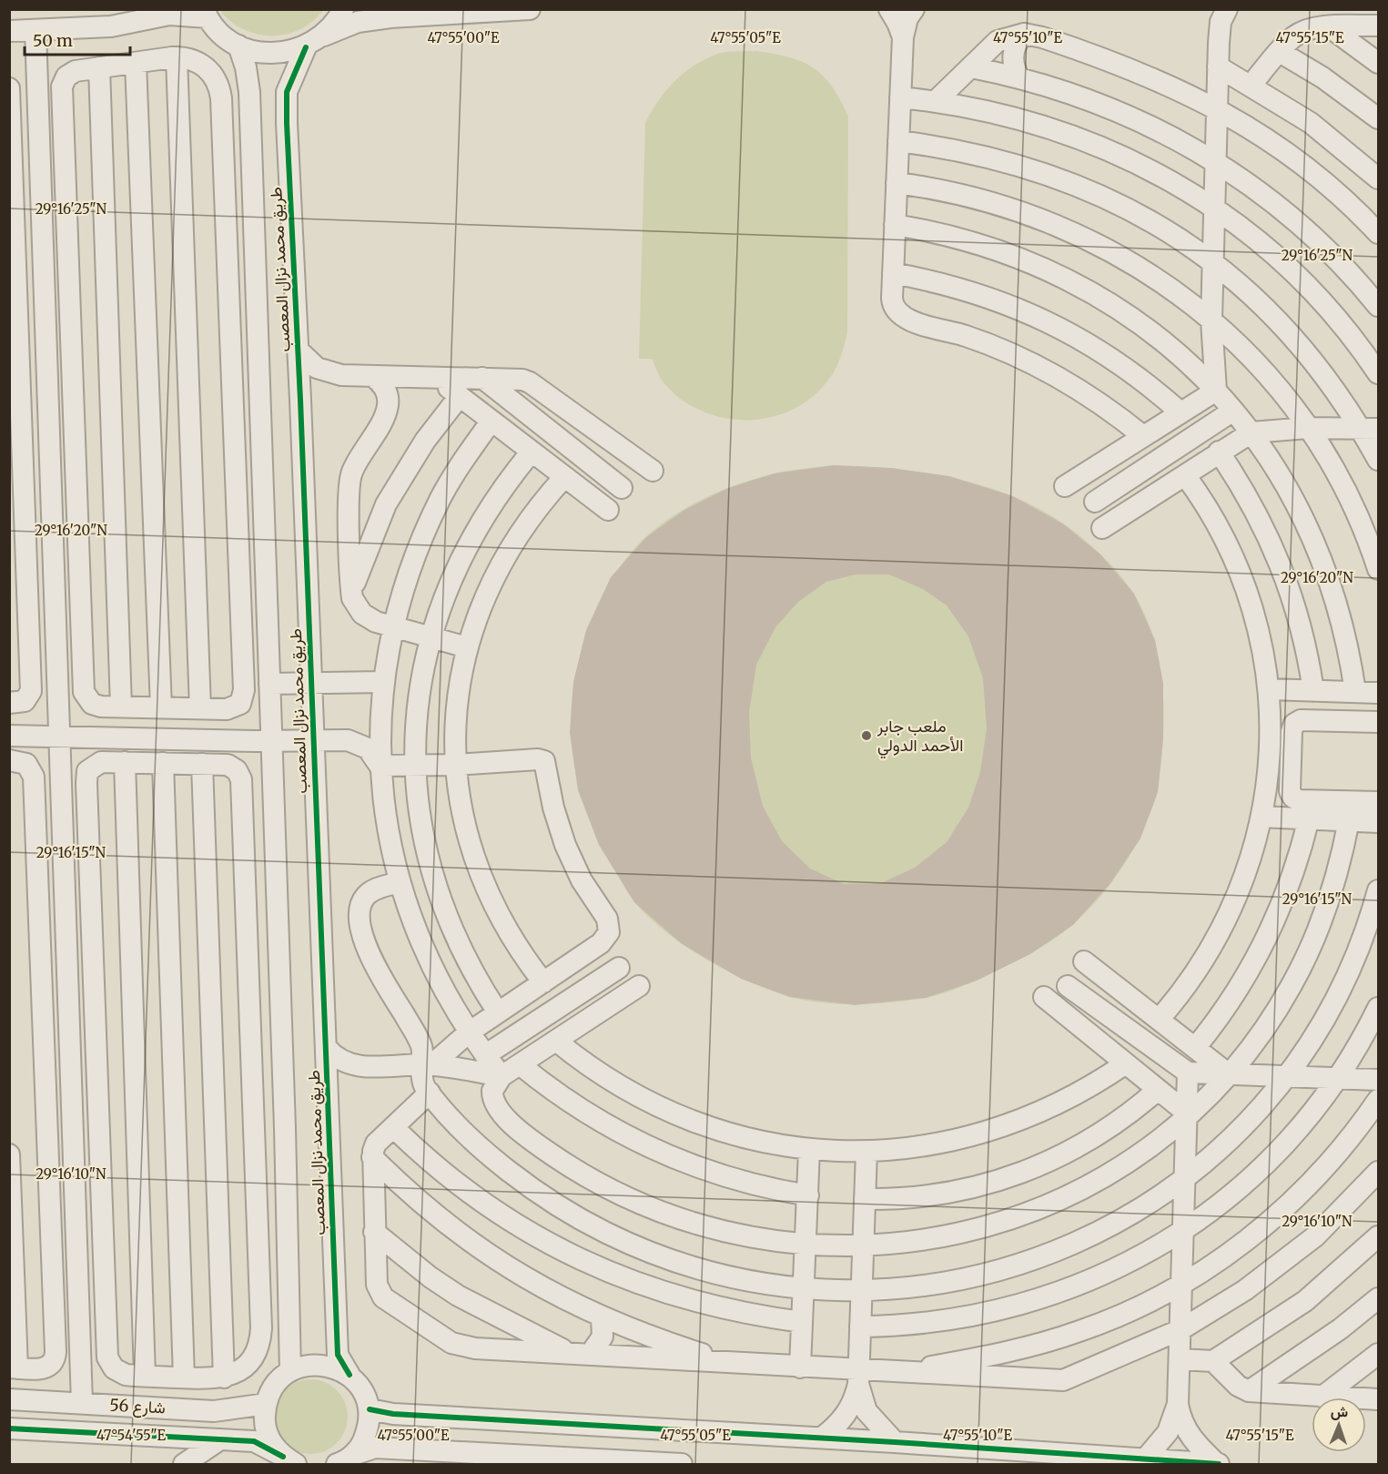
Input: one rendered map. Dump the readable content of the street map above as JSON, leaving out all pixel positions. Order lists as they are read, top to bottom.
{
  "streets": {
    "street": ["طريق محمد نزال المعصب", "شارع 56"]
  },
  "places": ["ملعب جابر الأحمد الدولي"],
  "scale_bar": "50 m",
  "north": "top",
  "coordinates": [
    "47°55'00\"E",
    "47°55'05\"E",
    "47°55'10\"E",
    "47°55'15\"E",
    "29°16'25\"N",
    "29°16'20\"N",
    "29°16'15\"N",
    "29°16'10\"N",
    "47°54'55\"E"
  ]
}
